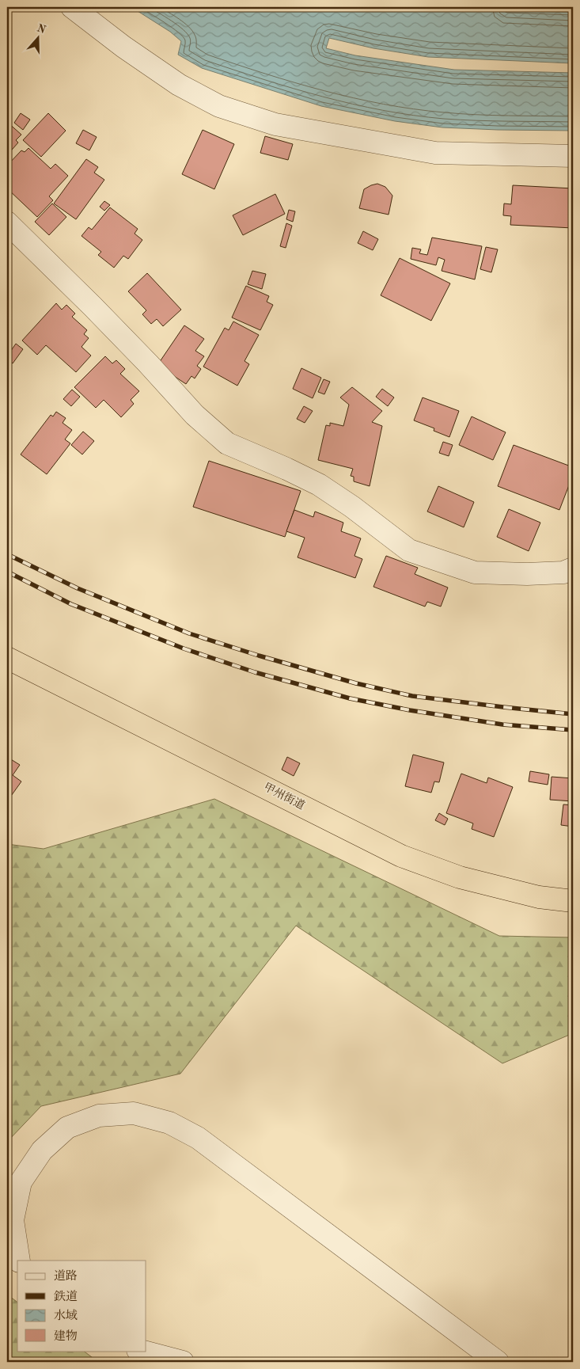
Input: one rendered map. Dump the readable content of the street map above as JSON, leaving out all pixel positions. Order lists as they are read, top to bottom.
{
  "streets": {
    "highway": ["甲州街道"]
  },
  "legend": [
    "道路",
    "鉄道",
    "水域",
    "建物"
  ],
  "north": "top"
}
